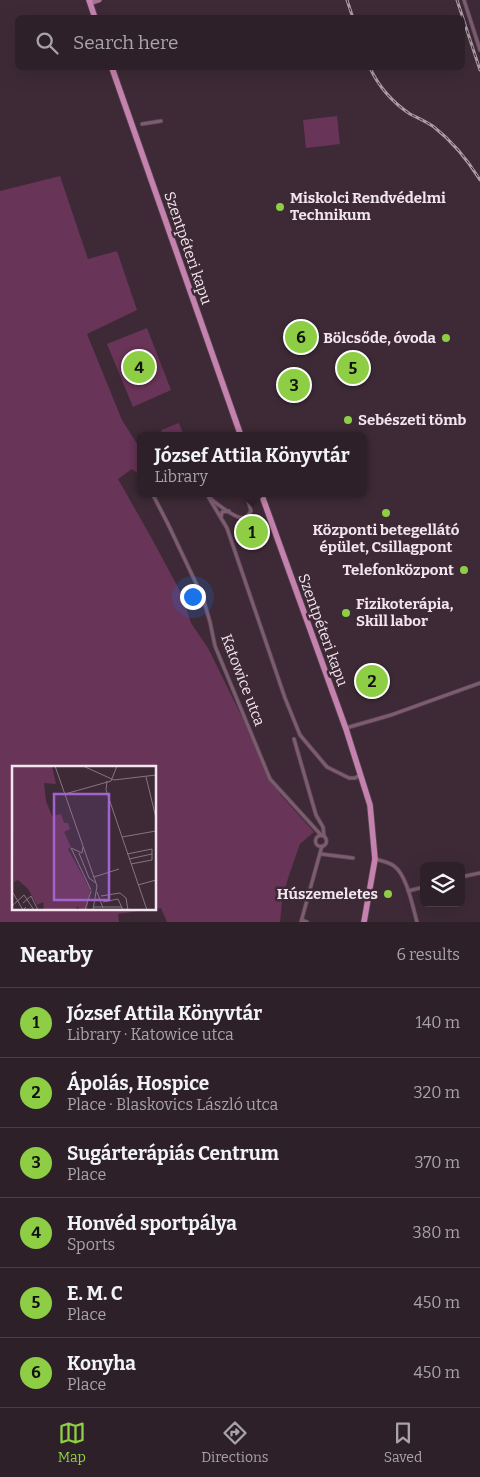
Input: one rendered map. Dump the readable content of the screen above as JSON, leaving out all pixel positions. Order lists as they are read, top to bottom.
{
  "streets": {
    "main road": ["Szentpéteri kapu"],
    "street": ["Katowice utca"]
  },
  "places": [
    "Miskolci Rendvédelmi Technikum",
    "Bölcsőde, óvoda",
    "Sebészeti tömb",
    "Központi betegellátó épület, Csillagpont",
    "Telefonközpont",
    "Fizikoterápia, Skill labor",
    "Húszemeletes"
  ],
  "page": {
    "search": "Search here",
    "pins": [
      "6",
      "4",
      "5",
      "3",
      "1",
      "2"
    ],
    "popup": ["József Attila Könyvtár", "Library"],
    "heading": ["Nearby", "6 results"],
    "list": [
      {
        "mark": "1",
        "name": "József Attila Könyvtár",
        "note": "Library · Katowice utca",
        "value": "140 m"
      },
      {
        "mark": "2",
        "name": "Ápolás, Hospice",
        "note": "Place · Blaskovics László utca",
        "value": "320 m"
      },
      {
        "mark": "3",
        "name": "Sugárterápiás Centrum",
        "note": "Place",
        "value": "370 m"
      },
      {
        "mark": "4",
        "name": "Honvéd sportpálya",
        "note": "Sports",
        "value": "380 m"
      },
      {
        "mark": "5",
        "name": "E. M. C",
        "note": "Place",
        "value": "450 m"
      },
      {
        "mark": "6",
        "name": "Konyha",
        "note": "Place",
        "value": "450 m"
      }
    ],
    "nav": ["Map", "Directions", "Saved"]
  }
}
